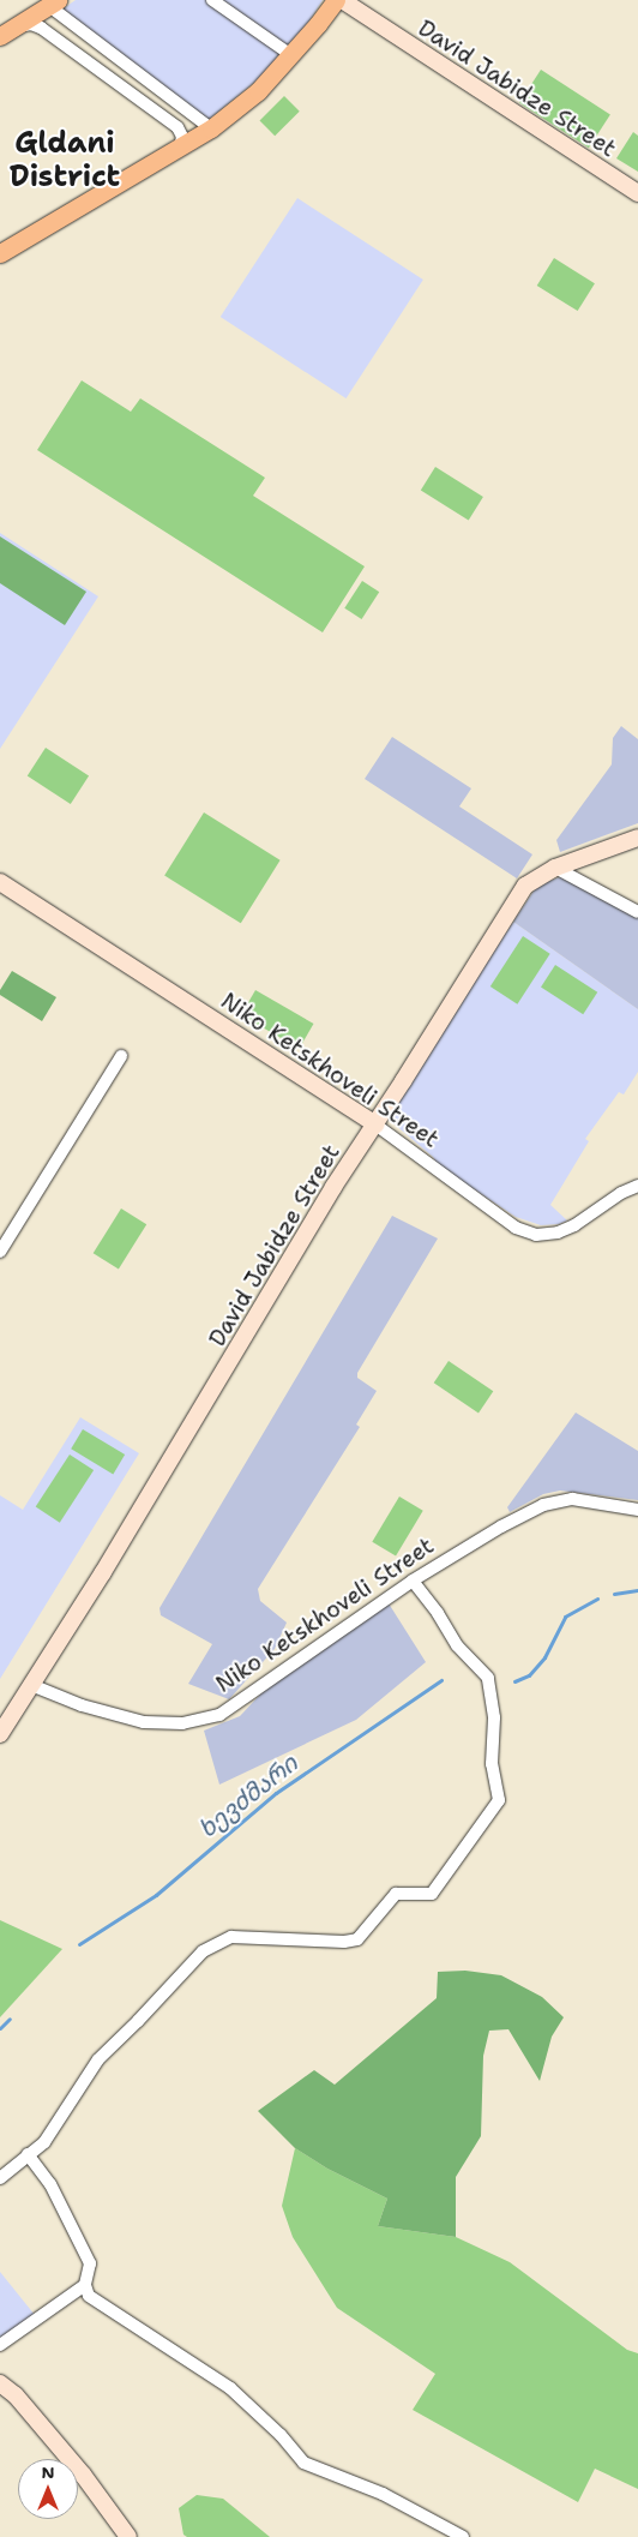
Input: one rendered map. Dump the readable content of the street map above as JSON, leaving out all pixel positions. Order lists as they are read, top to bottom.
{
  "streets": {
    "street": ["David Jabidze Street", "Niko Ketskhoveli Street"]
  },
  "crossings": [
    ["David Jabidze Street", "Niko Ketskhoveli Street"]
  ],
  "districts": ["Gldani District"],
  "water": ["ხევძმარი"],
  "north": "top"
}
